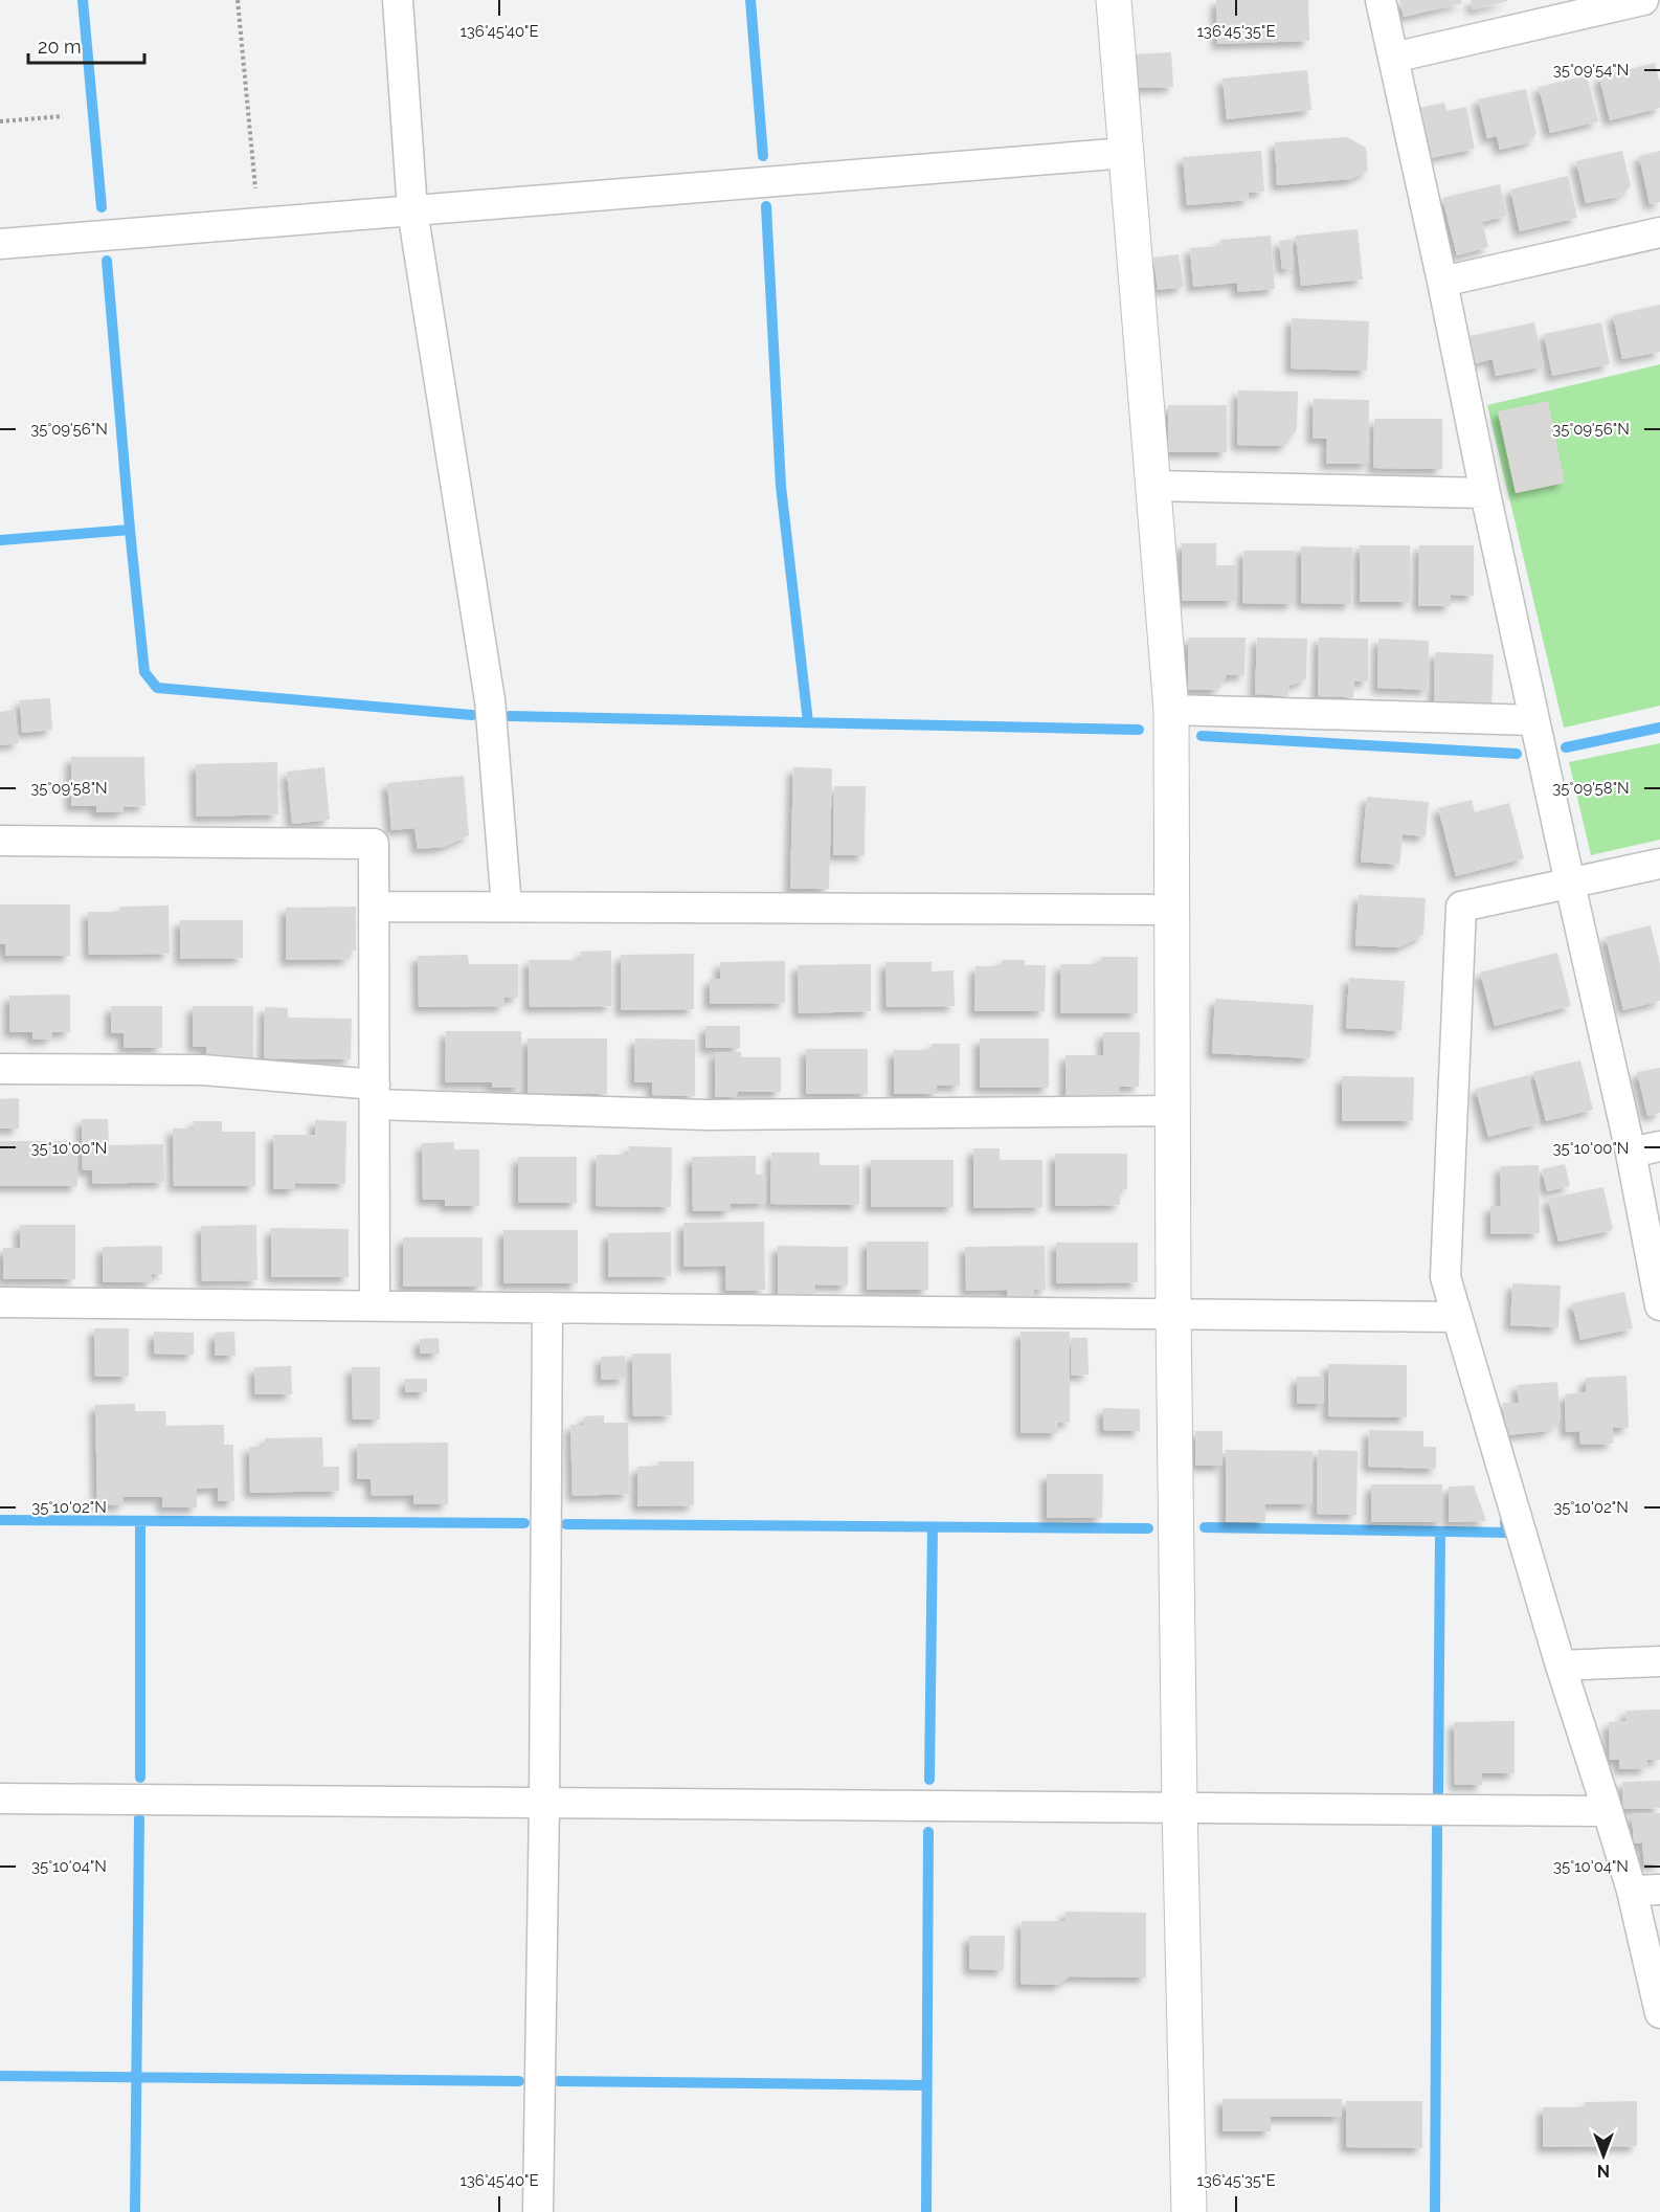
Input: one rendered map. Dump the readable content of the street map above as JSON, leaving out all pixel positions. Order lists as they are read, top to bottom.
{
  "scale_bar": "20 m",
  "north": "bottom",
  "coordinates": [
    "136°45'40\"E",
    "136°45'35\"E",
    "35°09'54\"N",
    "35°09'56\"N",
    "35°09'58\"N",
    "35°10'00\"N",
    "35°10'02\"N",
    "35°10'04\"N"
  ]
}
